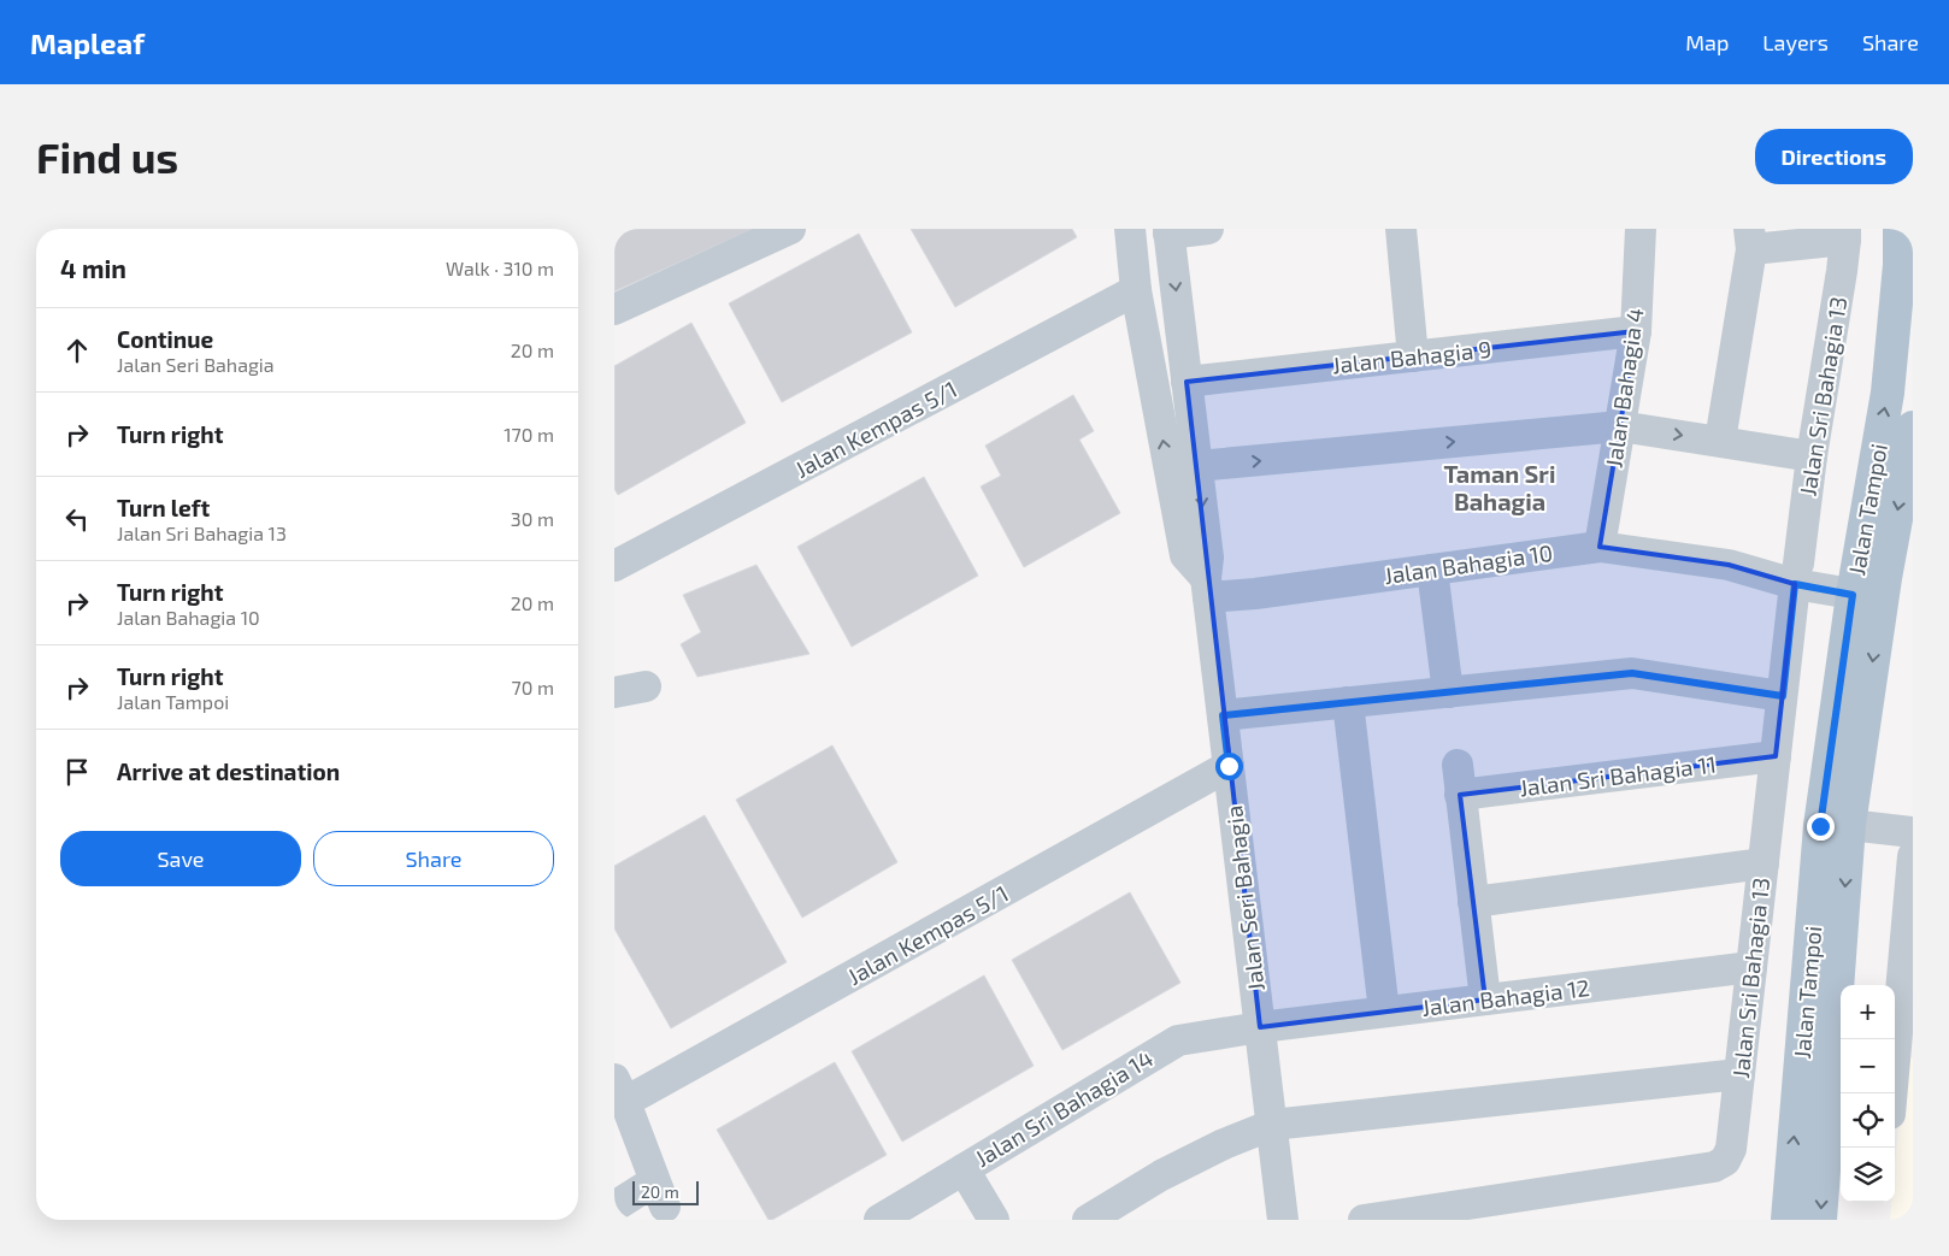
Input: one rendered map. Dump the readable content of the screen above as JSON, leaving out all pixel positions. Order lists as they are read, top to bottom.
{
  "streets": {
    "main road": ["Jalan Tampoi"],
    "street": [
      "Jalan Bahagia 9",
      "Jalan Bahagia 4",
      "Jalan Sri Bahagia 13",
      "Jalan Kempas 5/1",
      "Jalan Bahagia 10",
      "Jalan Sri Bahagia 11",
      "Jalan Seri Bahagia",
      "Jalan Bahagia 12",
      "Jalan Sri Bahagia 14"
    ]
  },
  "crossings": [
    ["Jalan Bahagia 9", "Jalan Bahagia 4"],
    ["Jalan Bahagia 9", "Jalan Seri Bahagia"],
    ["Jalan Bahagia 4", "Jalan Bahagia 10"],
    ["Jalan Sri Bahagia 13", "Jalan Bahagia 10"],
    ["Jalan Sri Bahagia 13", "Jalan Sri Bahagia 11"],
    ["Jalan Sri Bahagia 13", "Jalan Bahagia 12"],
    ["Jalan Kempas 5/1", "Jalan Seri Bahagia"],
    ["Jalan Tampoi", "Jalan Bahagia 10"],
    ["Jalan Bahagia 10", "Jalan Seri Bahagia"],
    ["Jalan Sri Bahagia 11", "Jalan Bahagia 12"],
    ["Jalan Seri Bahagia", "Jalan Bahagia 12"],
    ["Jalan Seri Bahagia", "Jalan Sri Bahagia 14"],
    ["Jalan Bahagia 12", "Jalan Sri Bahagia 14"]
  ],
  "districts": ["Taman Sri Bahagia"],
  "scale_bar": "20 m",
  "page": {
    "header": "Mapleaf",
    "nav": ["Map", "Layers", "Share"],
    "buttons": [
      "Directions",
      ["Save", "Share"]
    ],
    "title": "Find us",
    "heading": ["4 min", "Walk · 310 m"],
    "list": [
      ["Continue", "Jalan Seri Bahagia", "20 m"],
      ["Turn right", "170 m"],
      ["Turn left", "Jalan Sri Bahagia 13", "30 m"],
      ["Turn right", "Jalan Bahagia 10", "20 m"],
      ["Turn right", "Jalan Tampoi", "70 m"],
      "Arrive at destination"
    ],
    "map_buttons": ["+", "−"],
    "scale": "20 m"
  }
}
